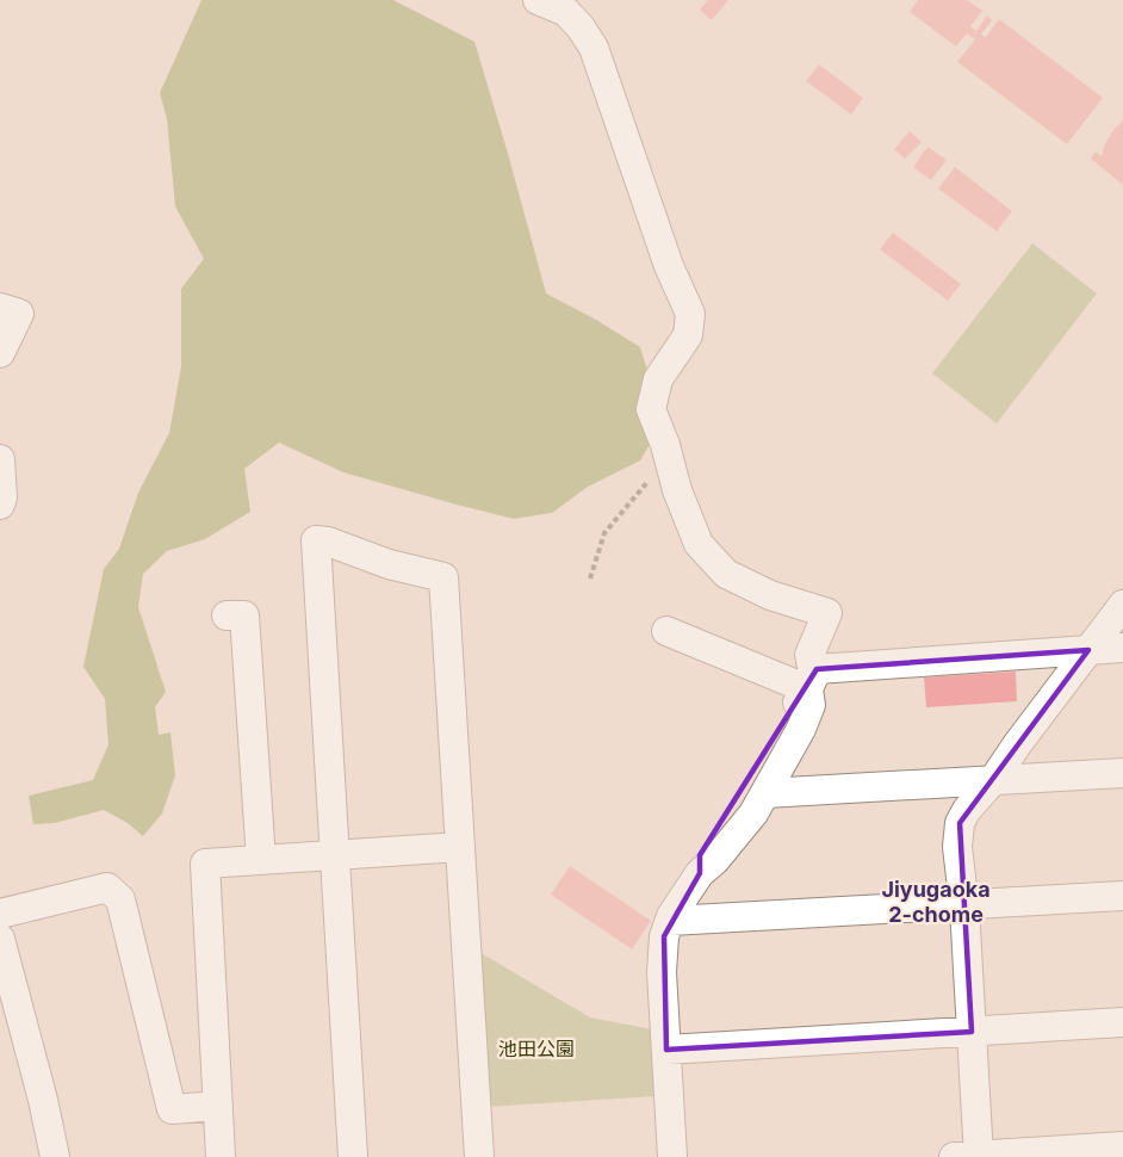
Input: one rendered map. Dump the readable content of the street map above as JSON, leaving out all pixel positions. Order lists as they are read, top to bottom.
{
  "districts": ["Jiyugaoka 2-chome"],
  "parks": ["池田公園"]
}
